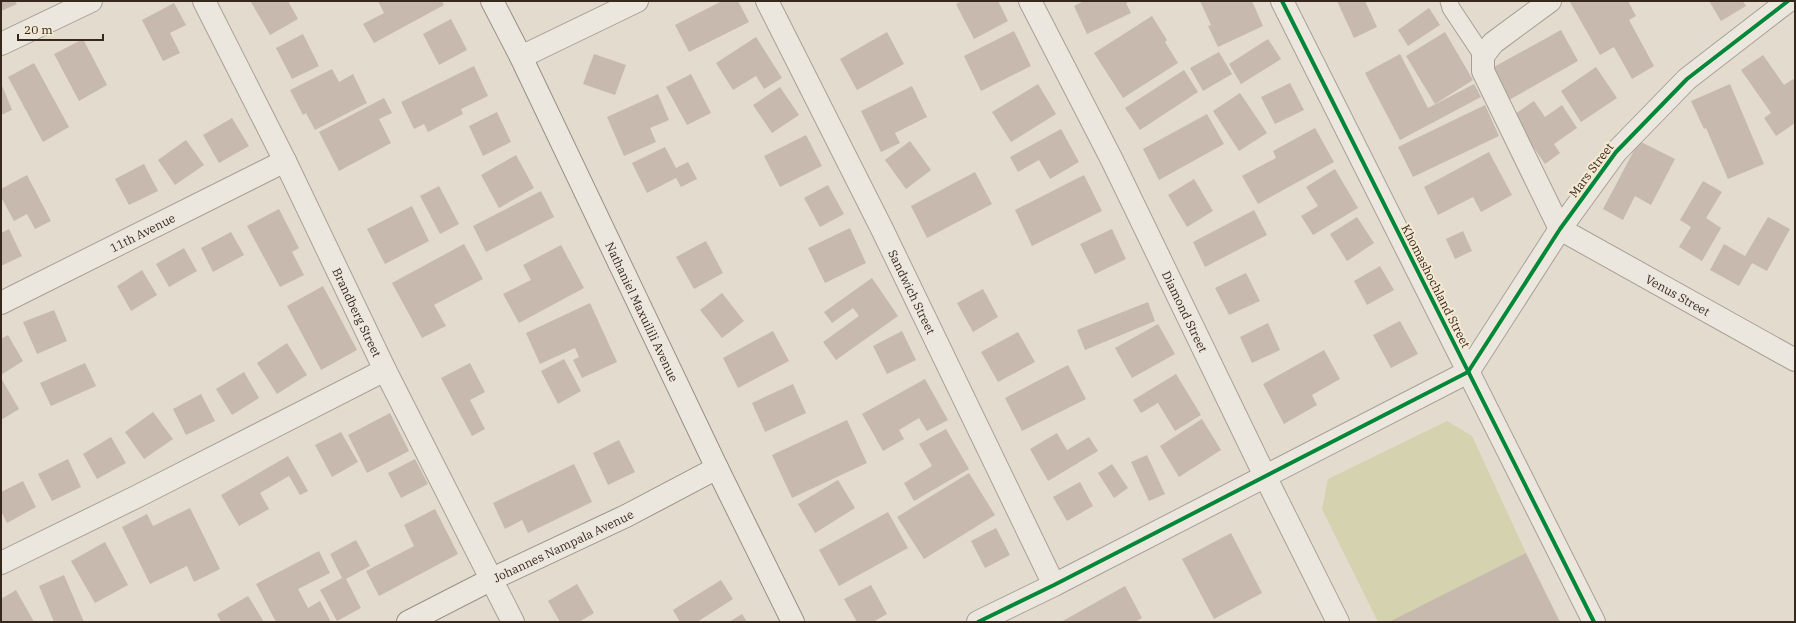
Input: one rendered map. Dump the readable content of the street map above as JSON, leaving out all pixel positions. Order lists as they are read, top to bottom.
{
  "streets": {
    "street": [
      "Mars Street",
      "11th Avenue",
      "Khomashochland Street",
      "Sandwich Street",
      "Venus Street",
      "Diamond Street",
      "Brandberg Street",
      "Nathaniel Maxuilili Avenue",
      "Johannes Nampala Avenue"
    ]
  },
  "crossings": [
    ["Mars Street", "Khomashochland Street"],
    ["Mars Street", "Venus Street"],
    ["11th Avenue", "Brandberg Street"],
    ["Brandberg Street", "Johannes Nampala Avenue"],
    ["Nathaniel Maxuilili Avenue", "Johannes Nampala Avenue"]
  ],
  "scale_bar": "20 m"
}
